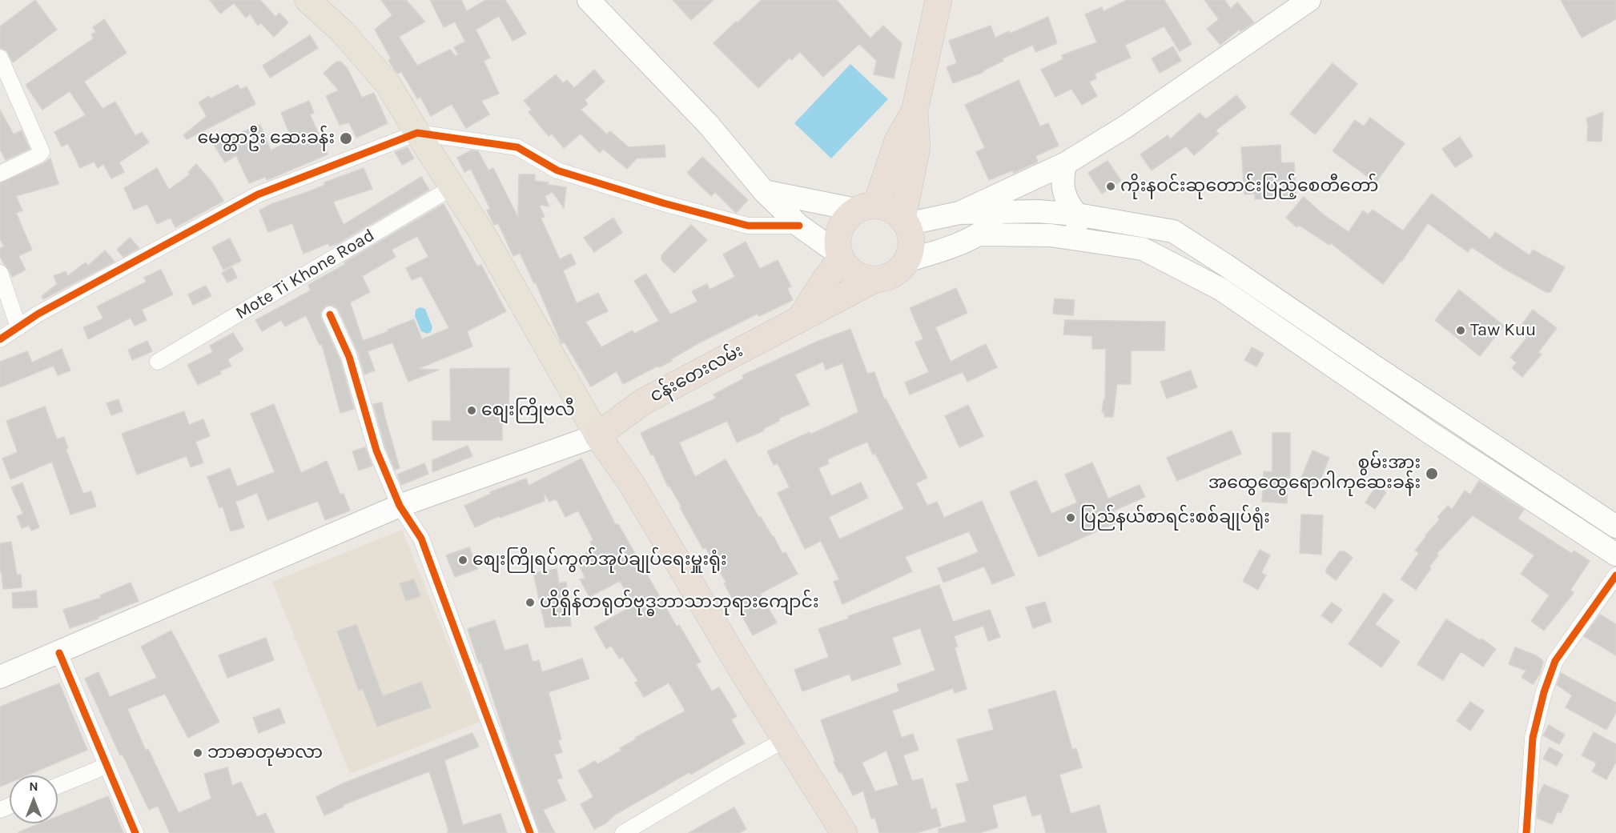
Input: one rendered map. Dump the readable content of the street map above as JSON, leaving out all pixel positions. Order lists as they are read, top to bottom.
{
  "streets": {
    "highway": ["ငန်းတေးလမ်း"],
    "street": ["Mote Ti Khone Road"]
  },
  "places": [
    "မေတ္တာဦး ဆေးခန်း",
    "ကိုးနဝင်းဆုတောင်းပြည့်စေတီတော်",
    "Taw Kuu",
    "စျေးကြိုဗလီ",
    "စွမ်းအား အထွေထွေရောဂါကုဆေးခန်း",
    "ပြည်နယ်စာရင်းစစ်ချုပ်ရုံး",
    "စျေးကြိုရပ်ကွက်အုပ်ချုပ်ရေးမှူးရုံး",
    "ဟိုရှိန်တရုတ်ဗုဒ္ဓဘာသာဘုရားကျောင်း",
    "ဘာဓာတုမာလာ"
  ],
  "north": "top"
}
